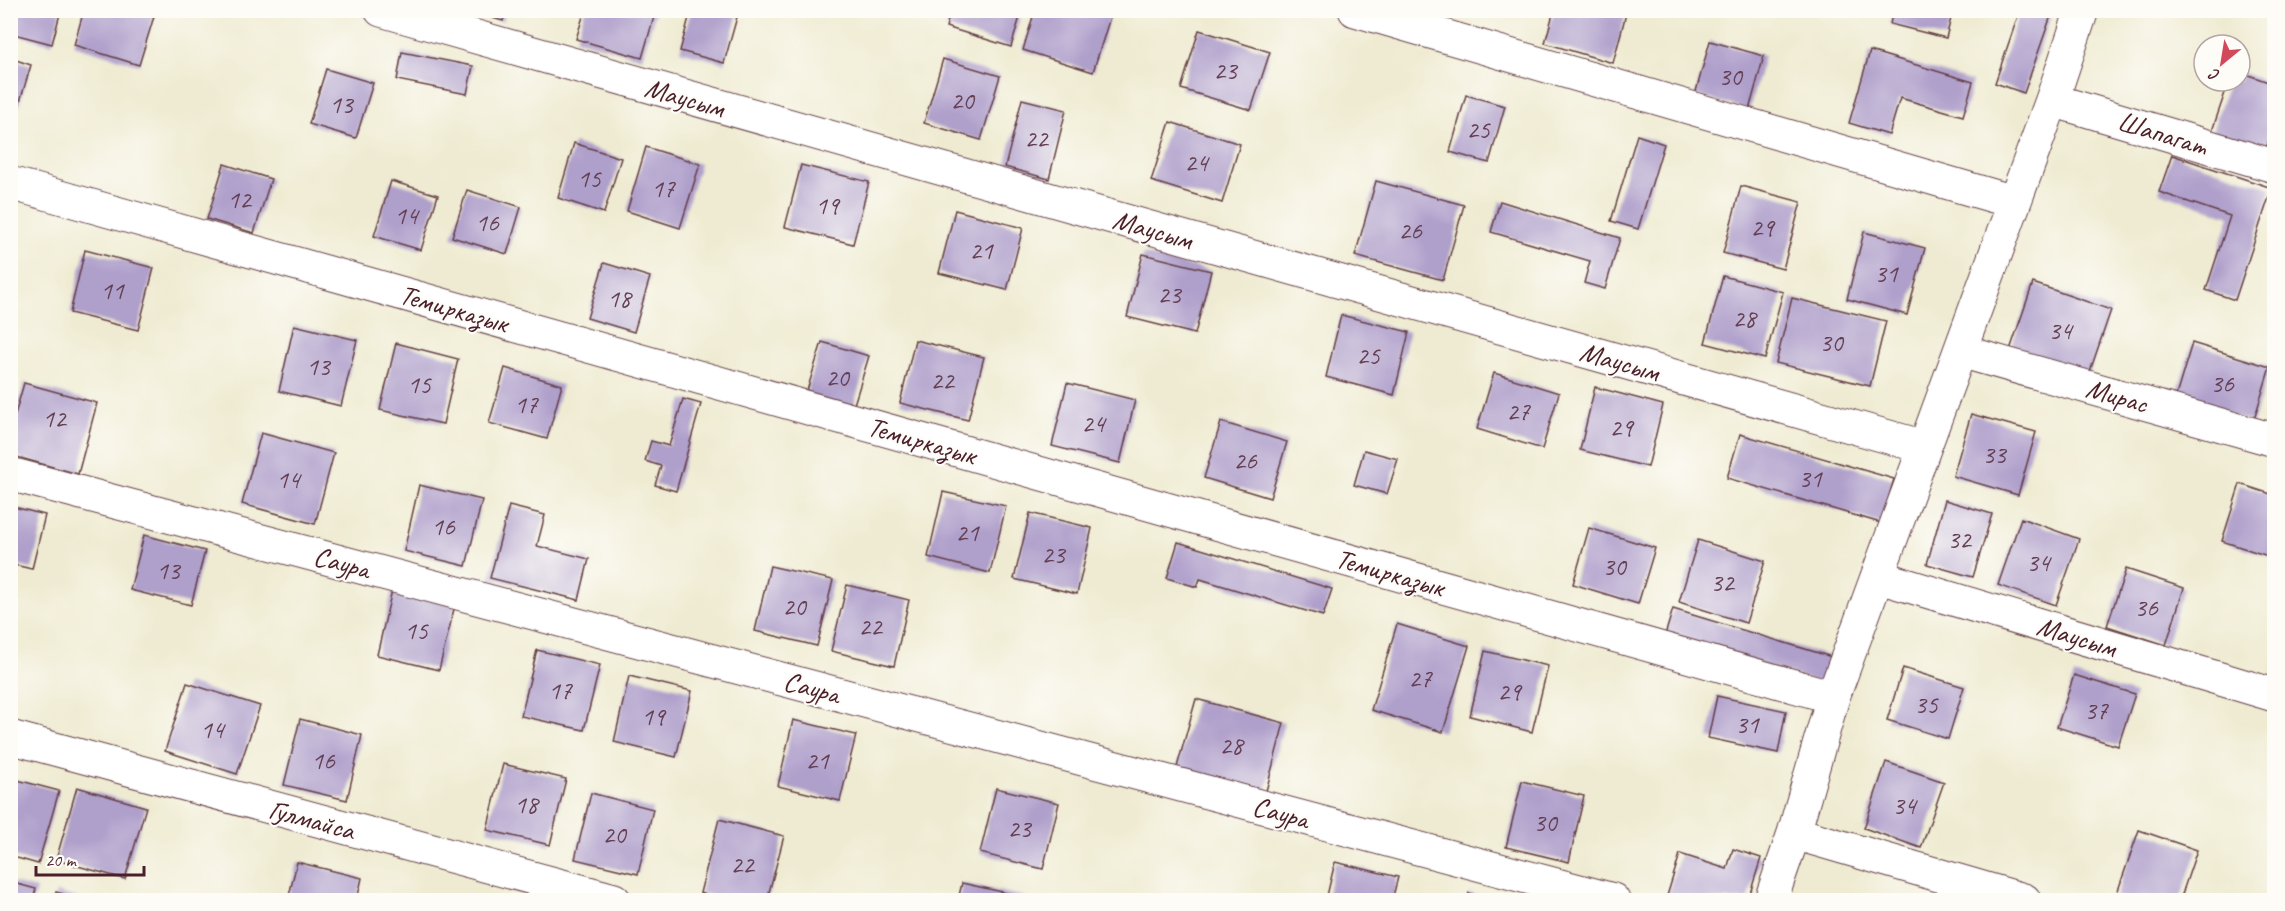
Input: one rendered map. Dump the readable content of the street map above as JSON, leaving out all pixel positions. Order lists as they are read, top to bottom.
{
  "streets": {
    "street": [
      "Маусым",
      "Шапагат",
      "Темирказык",
      "Мирас",
      "Саура",
      "Гулмайса"
    ]
  },
  "house_numbers": [
    "23",
    "30",
    "20",
    "13",
    "25",
    "22",
    "24",
    "15",
    "17",
    "12",
    "19",
    "14",
    "16",
    "29",
    "26",
    "21",
    "31",
    "11",
    "23",
    "18",
    "28",
    "34",
    "30",
    "25",
    "13",
    "20",
    "22",
    "36",
    "15",
    "17",
    "27",
    "12",
    "24",
    "29",
    "33",
    "26",
    "31",
    "14",
    "16",
    "21",
    "32",
    "23",
    "34",
    "30",
    "13",
    "32",
    "20",
    "36",
    "22",
    "15",
    "27",
    "17",
    "29",
    "35",
    "37",
    "19",
    "31",
    "14",
    "28",
    "16",
    "21",
    "18",
    "34",
    "30",
    "23",
    "20",
    "22"
  ],
  "scale_bar": "20 m",
  "north": "bottom left"
}
